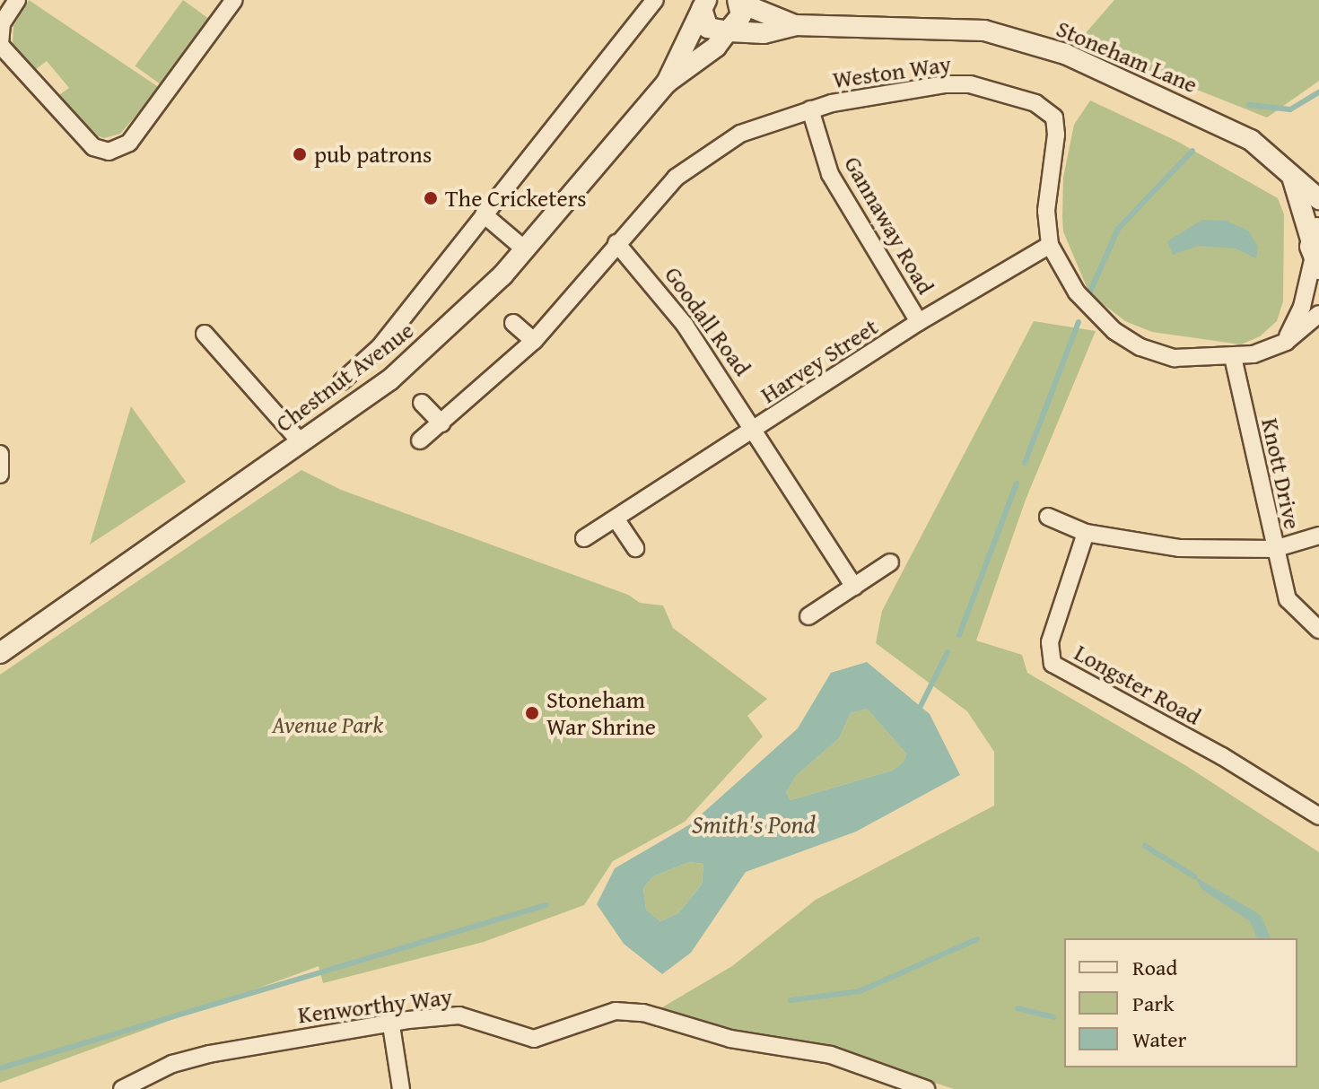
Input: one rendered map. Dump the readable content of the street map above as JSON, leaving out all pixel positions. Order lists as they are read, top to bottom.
{
  "streets": {
    "street": [
      "Stoneham Lane",
      "Weston Way",
      "Gannaway Road",
      "Goodall Road",
      "Harvey Street",
      "Chestnut Avenue",
      "Knott Drive",
      "Longster Road",
      "Kenworthy Way"
    ]
  },
  "crossings": [
    ["Stoneham Lane", "Chestnut Avenue"],
    ["Weston Way", "Gannaway Road"],
    ["Weston Way", "Goodall Road"],
    ["Weston Way", "Harvey Street"],
    ["Weston Way", "Knott Drive"],
    ["Gannaway Road", "Harvey Street"],
    ["Goodall Road", "Harvey Street"]
  ],
  "water": ["Smith's Pond"],
  "parks": ["Avenue Park"],
  "places": ["pub patrons", "The Cricketers", "Stoneham War Shrine"],
  "legend": ["Road", "Park", "Water"]
}
